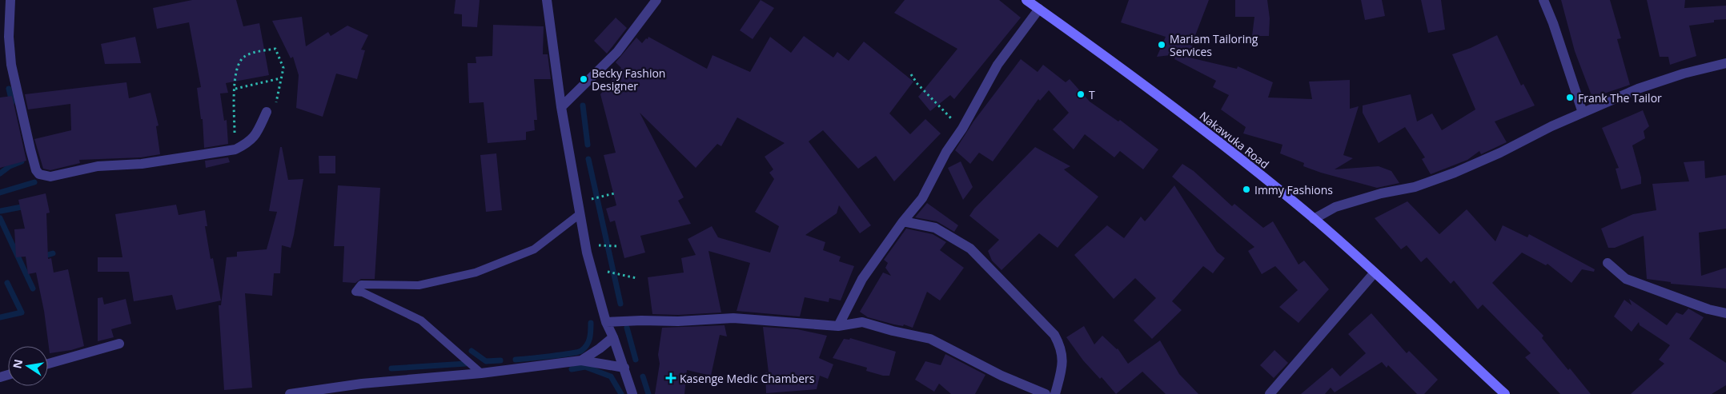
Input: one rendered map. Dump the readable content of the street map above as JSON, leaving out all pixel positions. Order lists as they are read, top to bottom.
{
  "streets": {
    "main road": ["Nakawuka Road"]
  },
  "places": {
    "other": [
      "Mariam Tailoring Services",
      "Becky Fashion Designer",
      "T",
      "Frank The Tailor",
      "Immy Fashions"
    ],
    "health": ["Kasenge Medic Chambers"]
  },
  "north": "left"
}
